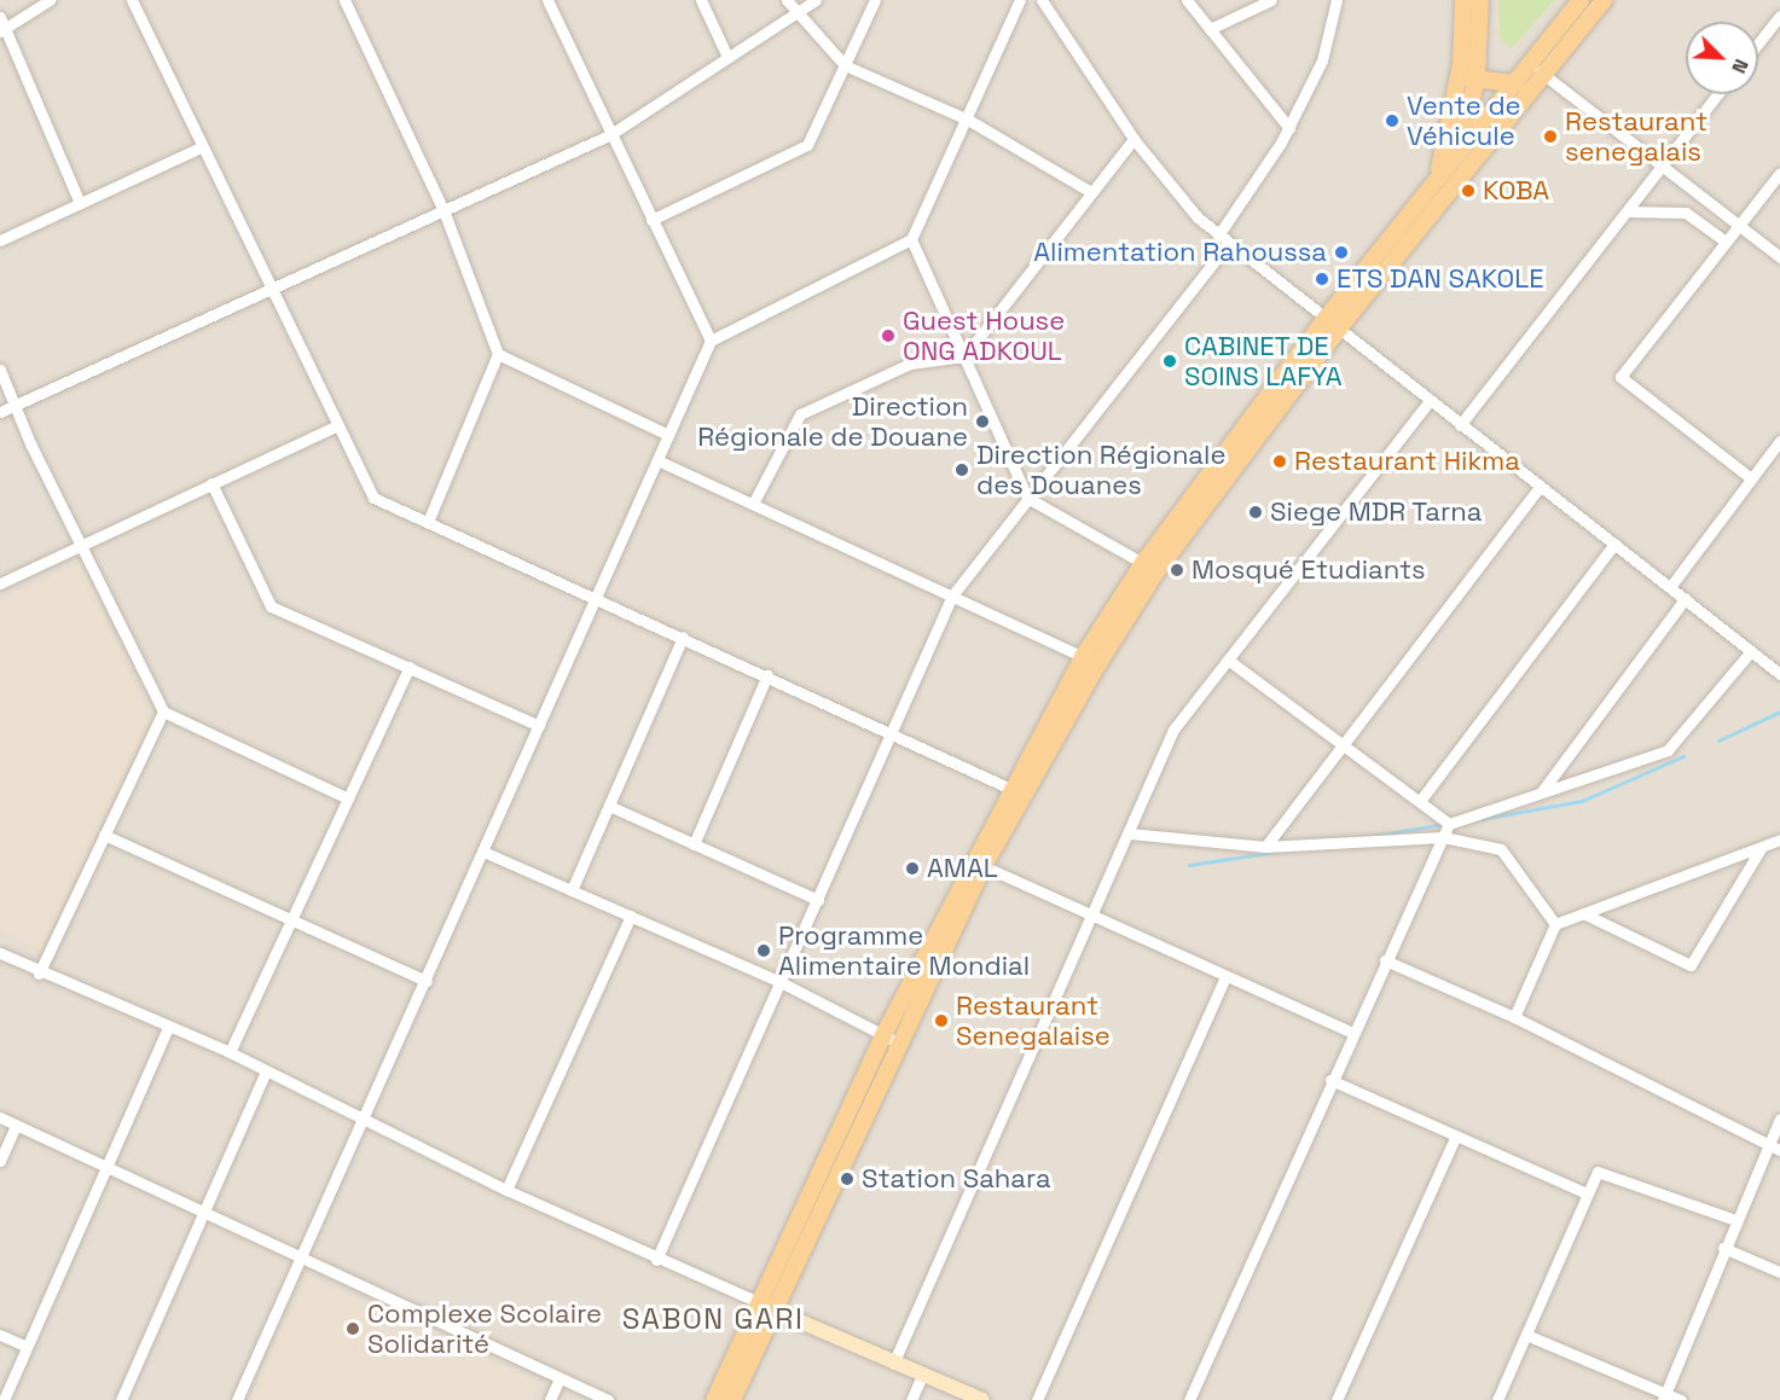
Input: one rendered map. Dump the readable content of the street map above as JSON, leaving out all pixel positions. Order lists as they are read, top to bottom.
{
  "districts": ["SABON GARI"],
  "places": [
    "Vente de Véhicule",
    "Restaurant senegalais",
    "KOBA",
    "Alimentation Rahoussa",
    "ETS DAN SAKOLE",
    "Guest House ONG ADKOUL",
    "CABINET DE SOINS LAFYA",
    "Direction Régionale de Douane",
    "Restaurant Hikma",
    "Direction Régionale des Douanes",
    "Siege MDR Tarna",
    "Mosqué Etudiants",
    "AMAL",
    "Programme Alimentaire Mondial",
    "Restaurant Senegalaise",
    "Station Sahara",
    "Complexe Scolaire Solidarité"
  ],
  "north": "bottom right"
}
